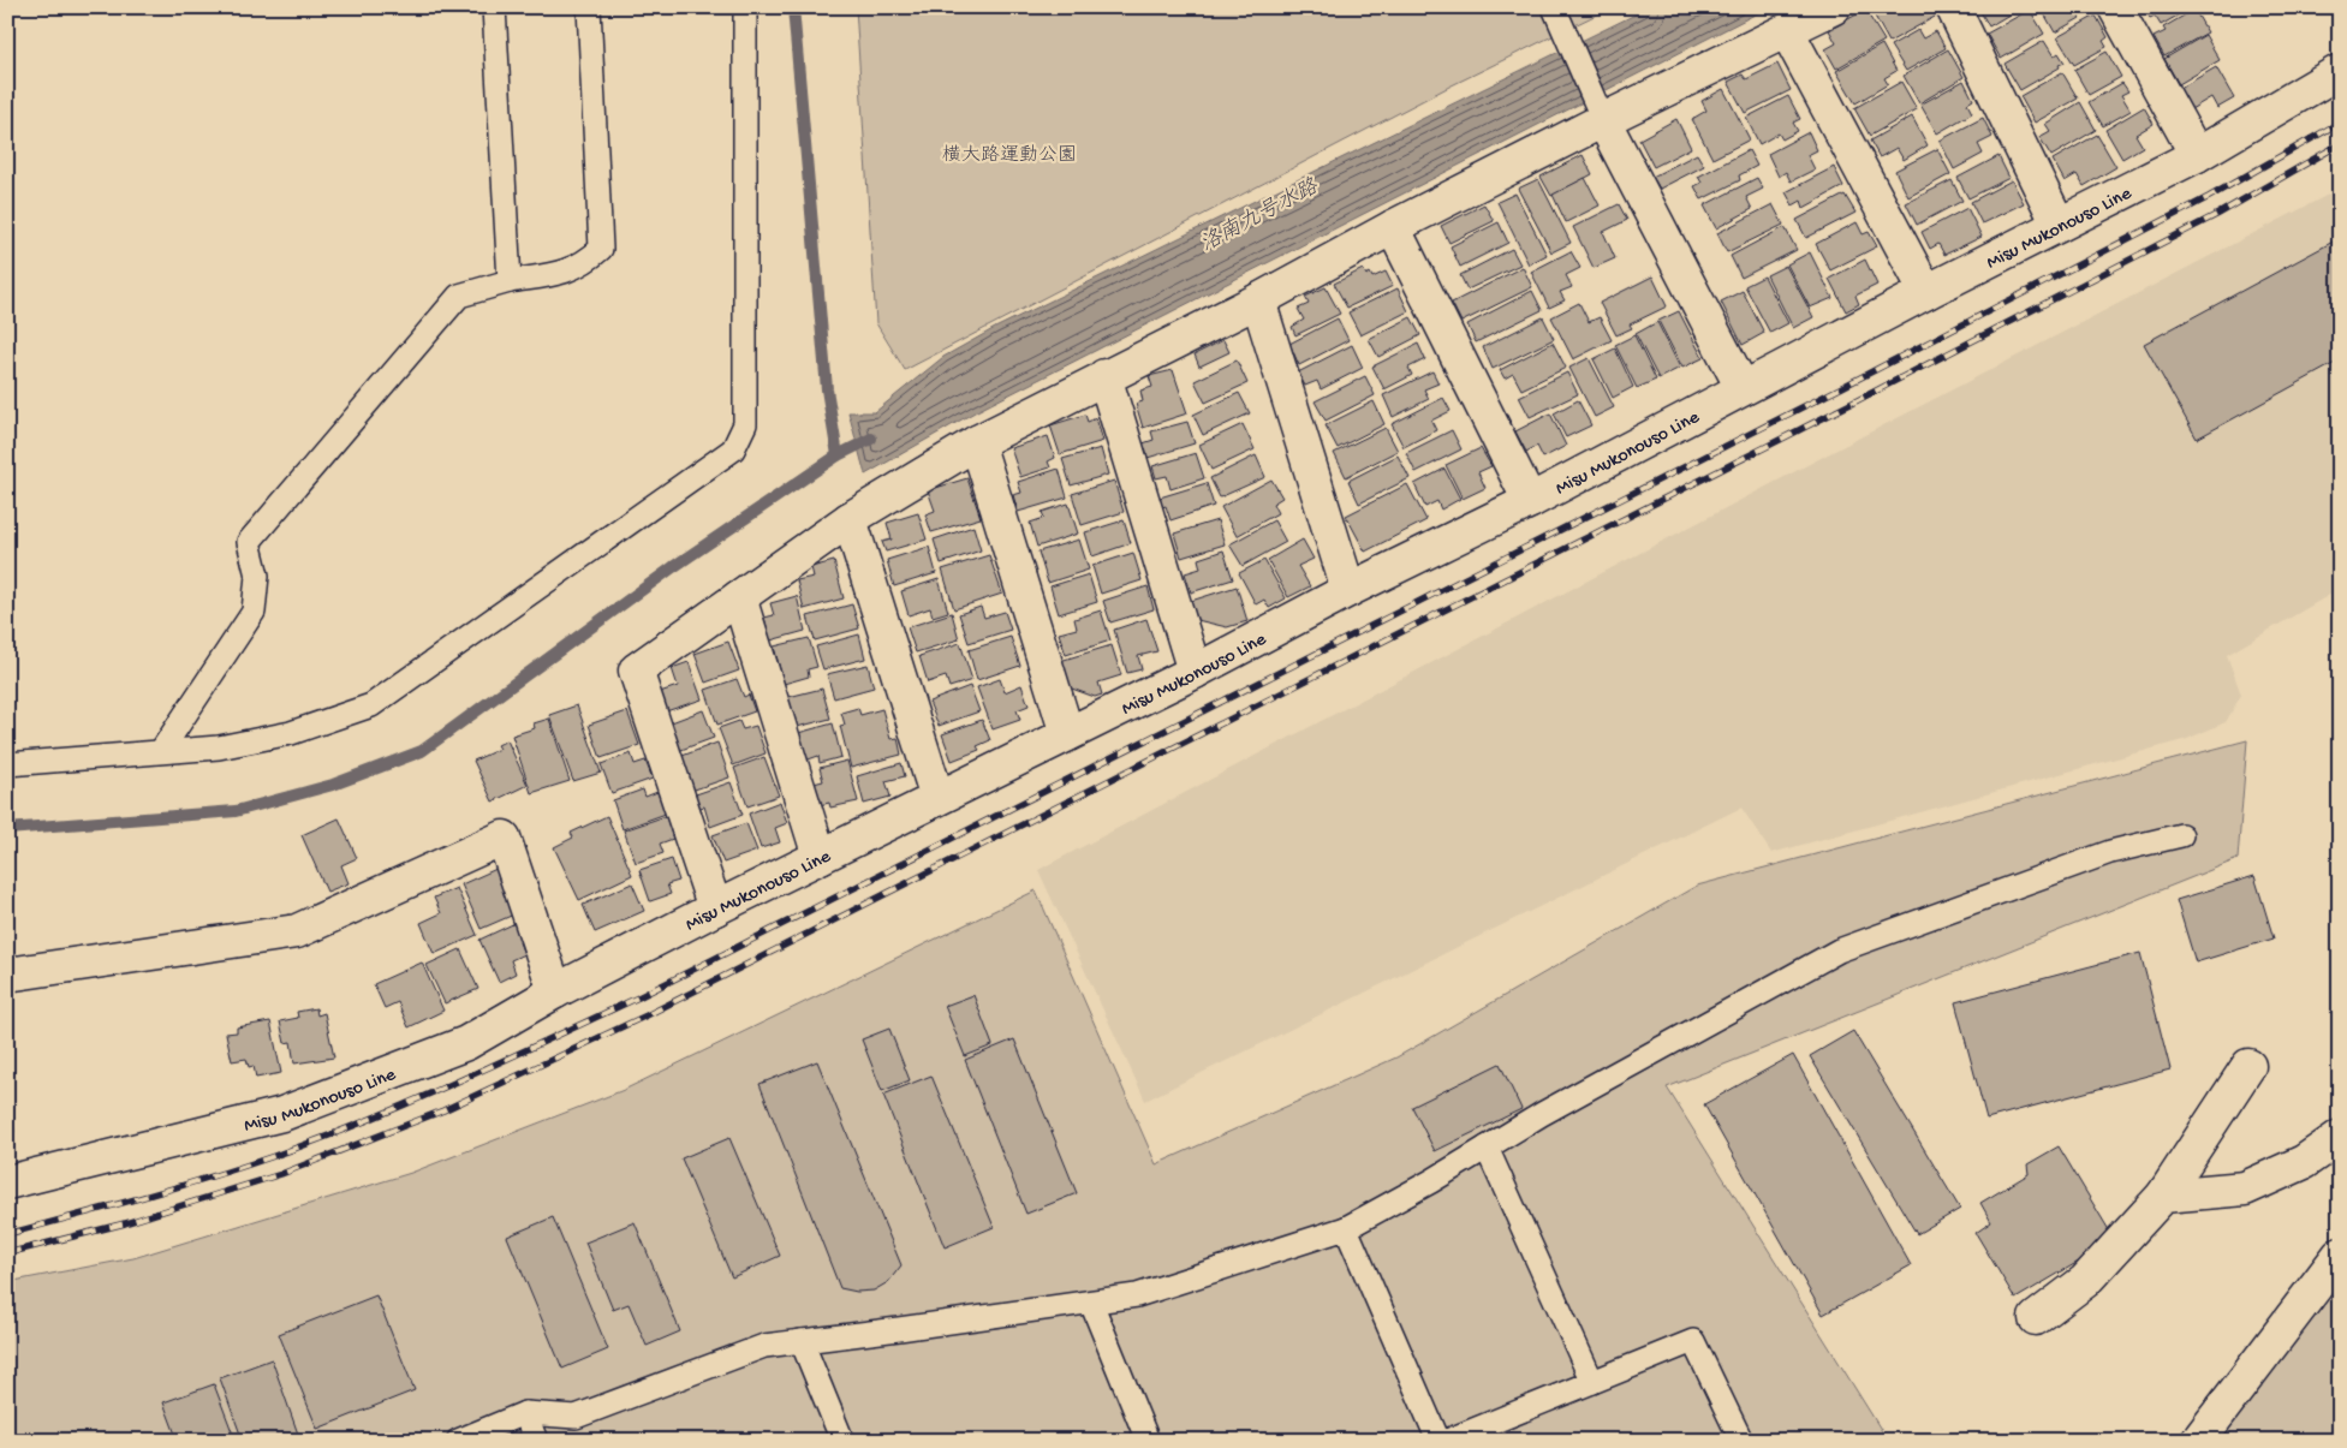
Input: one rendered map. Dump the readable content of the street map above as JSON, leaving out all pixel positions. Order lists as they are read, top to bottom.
{
  "streets": {
    "street": ["Misu Mukonouso Line"]
  },
  "water": ["洛南九号水路"],
  "parks": ["横大路運動公園"]
}
